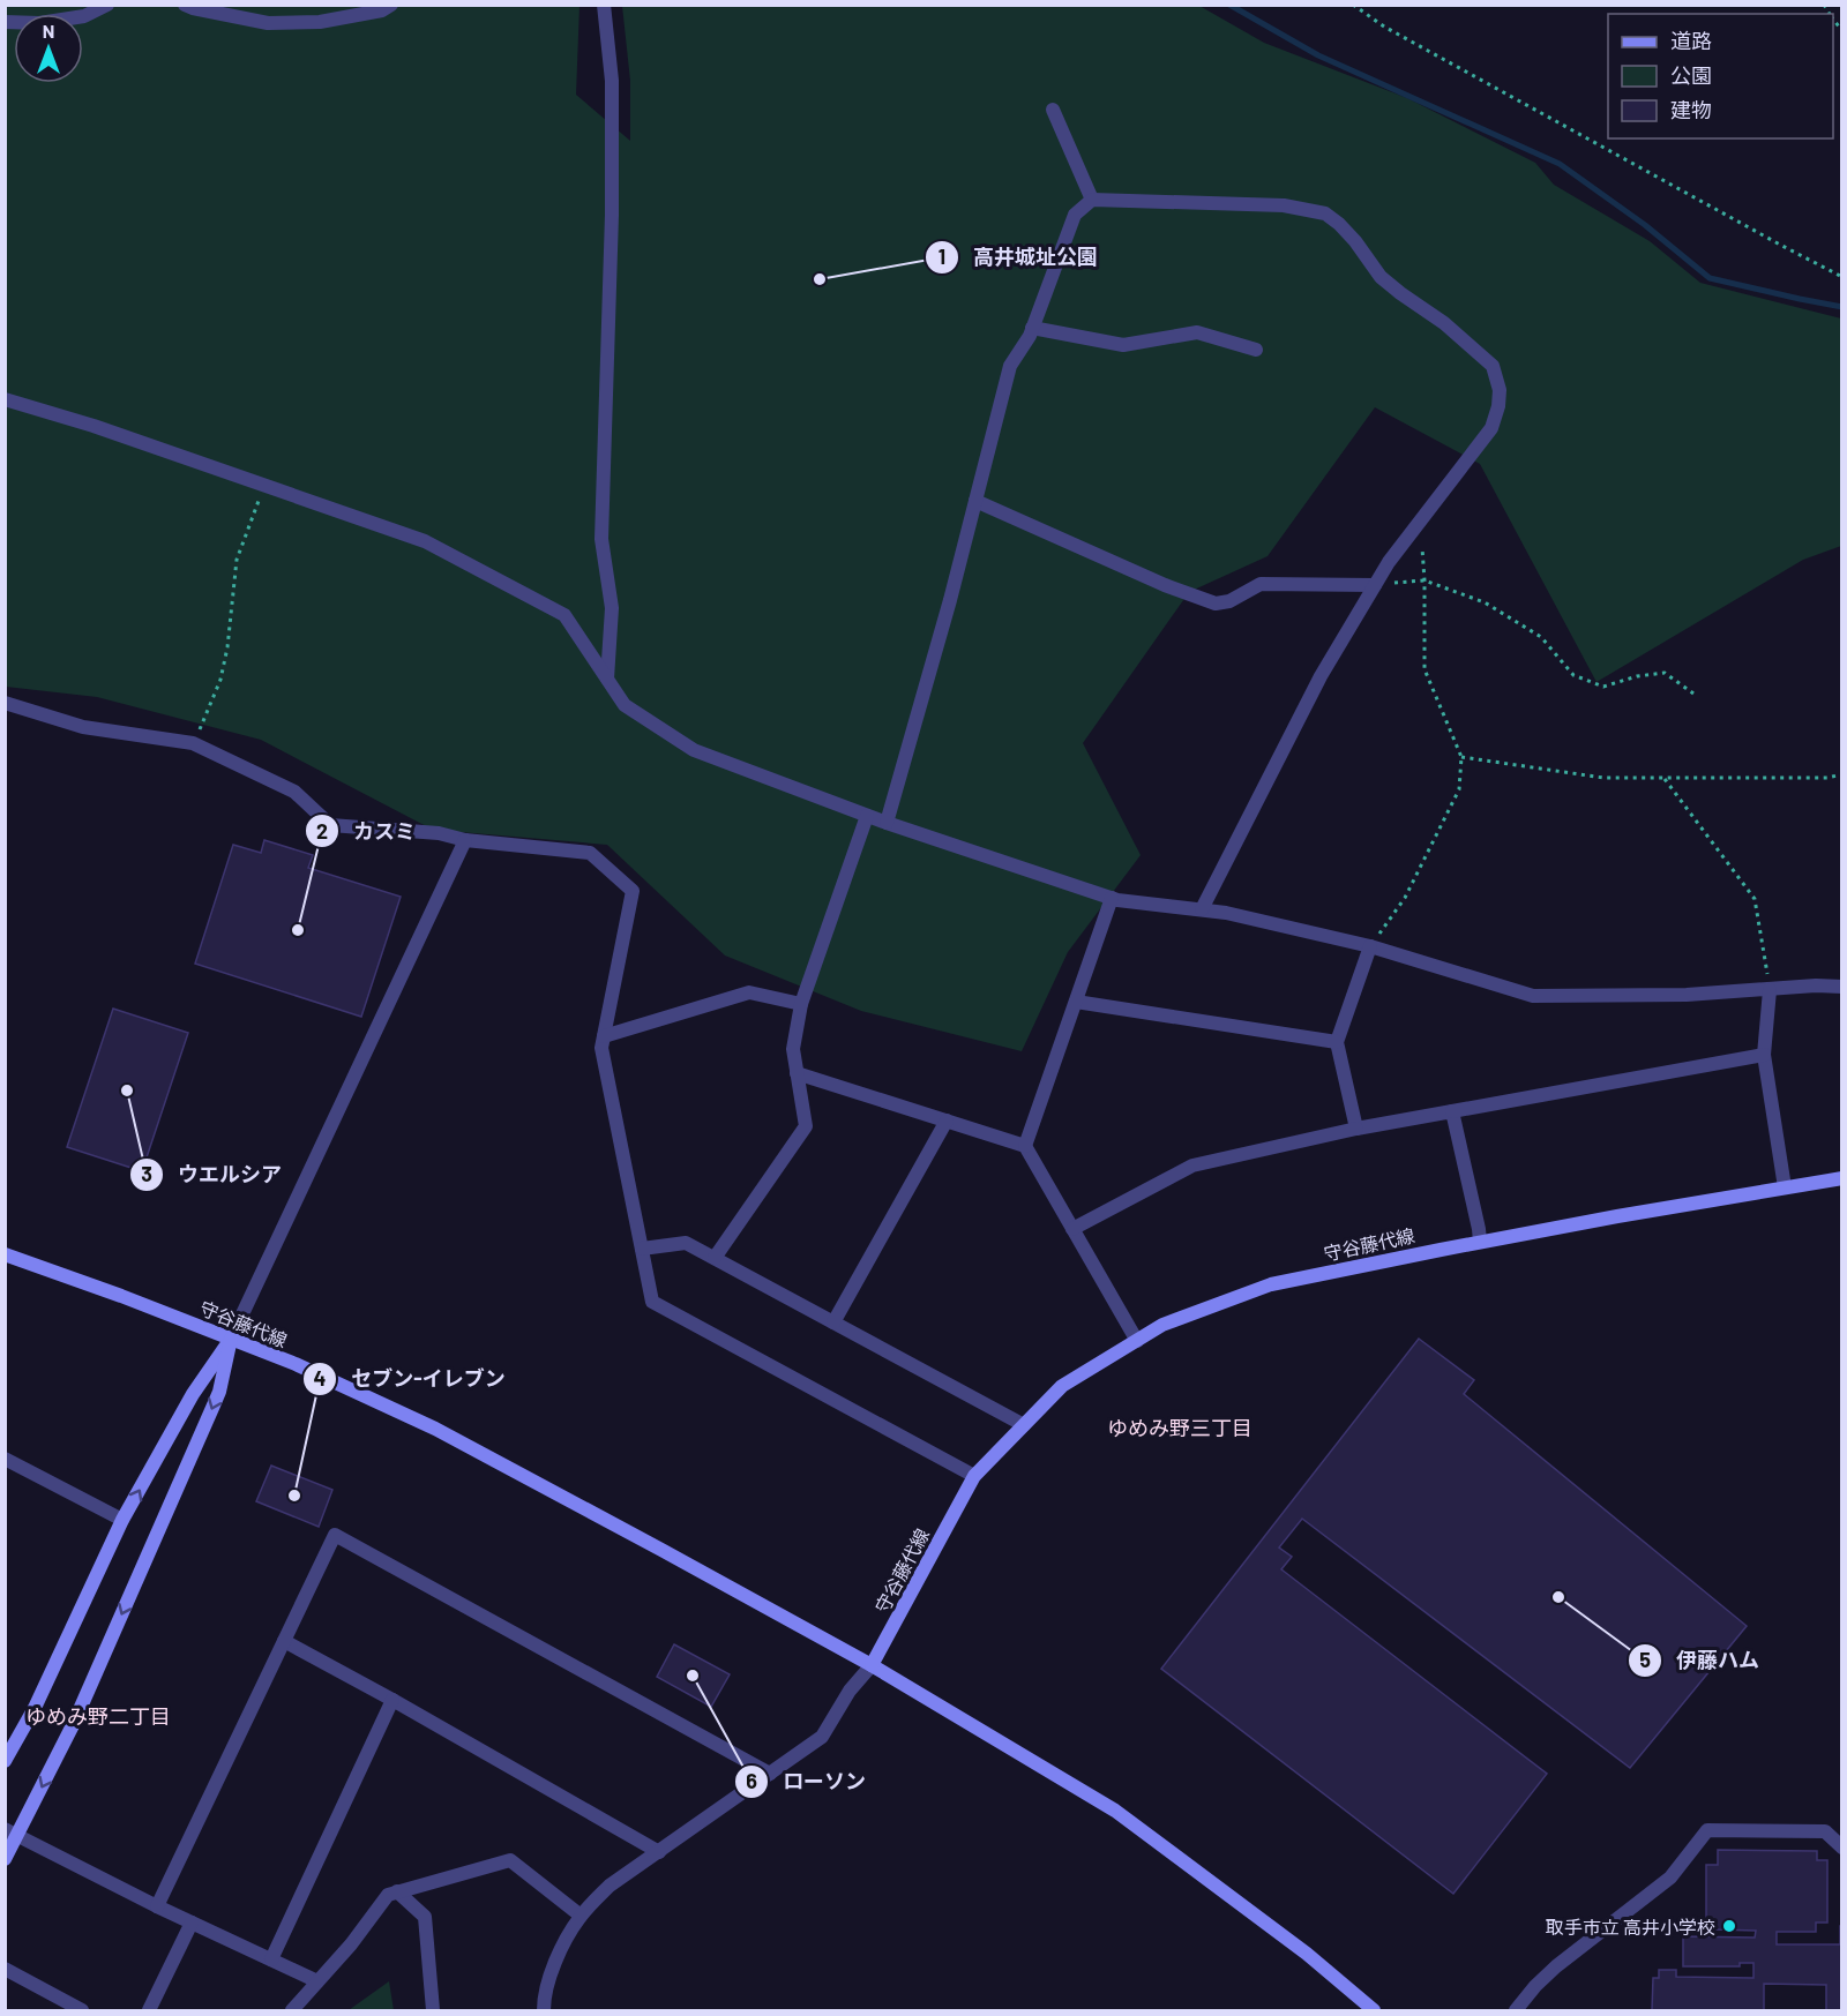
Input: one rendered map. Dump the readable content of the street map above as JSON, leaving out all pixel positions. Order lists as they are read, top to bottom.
{
  "streets": {
    "main road": ["守谷藤代線"]
  },
  "districts": ["ゆめみ野三丁目", "ゆめみ野二丁目"],
  "places": [
    "高井城址公園",
    "カスミ",
    "ウエルシア",
    "セブン-イレブン",
    "伊藤ハム",
    "ローソン",
    "取手市立 高井小学校"
  ],
  "legend": ["道路", "公園", "建物"],
  "north": "top"
}
